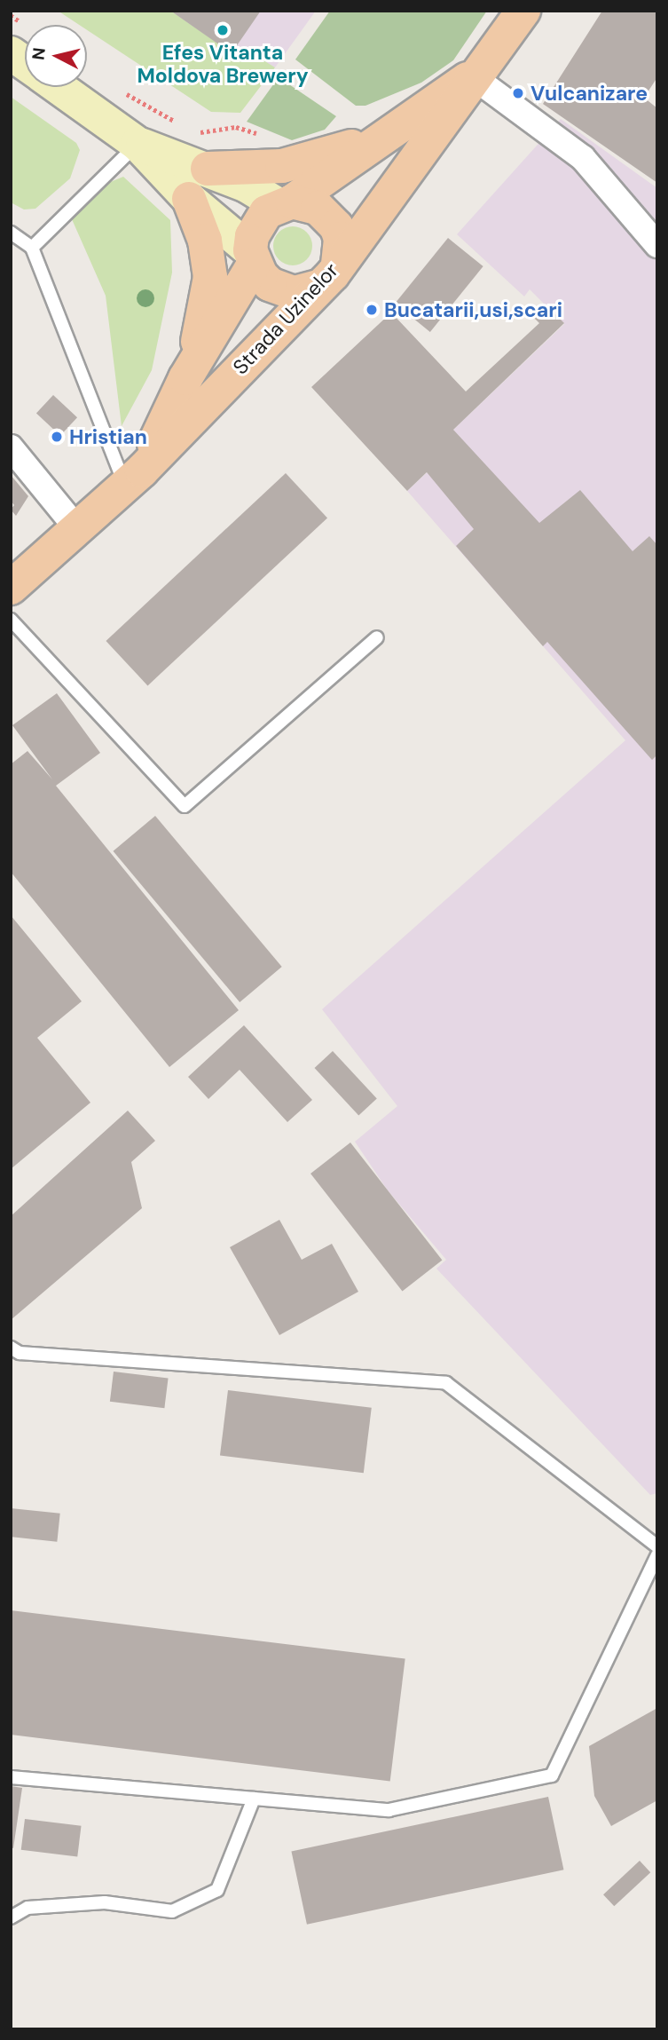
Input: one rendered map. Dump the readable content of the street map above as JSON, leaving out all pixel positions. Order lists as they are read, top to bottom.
{
  "streets": {
    "main road": ["Strada Uzinelor"]
  },
  "places": [
    "Efes Vitanta Moldova Brewery",
    "Vulcanizare",
    "Bucatarii,usi,scari",
    "Hristian"
  ],
  "north": "left"
}
